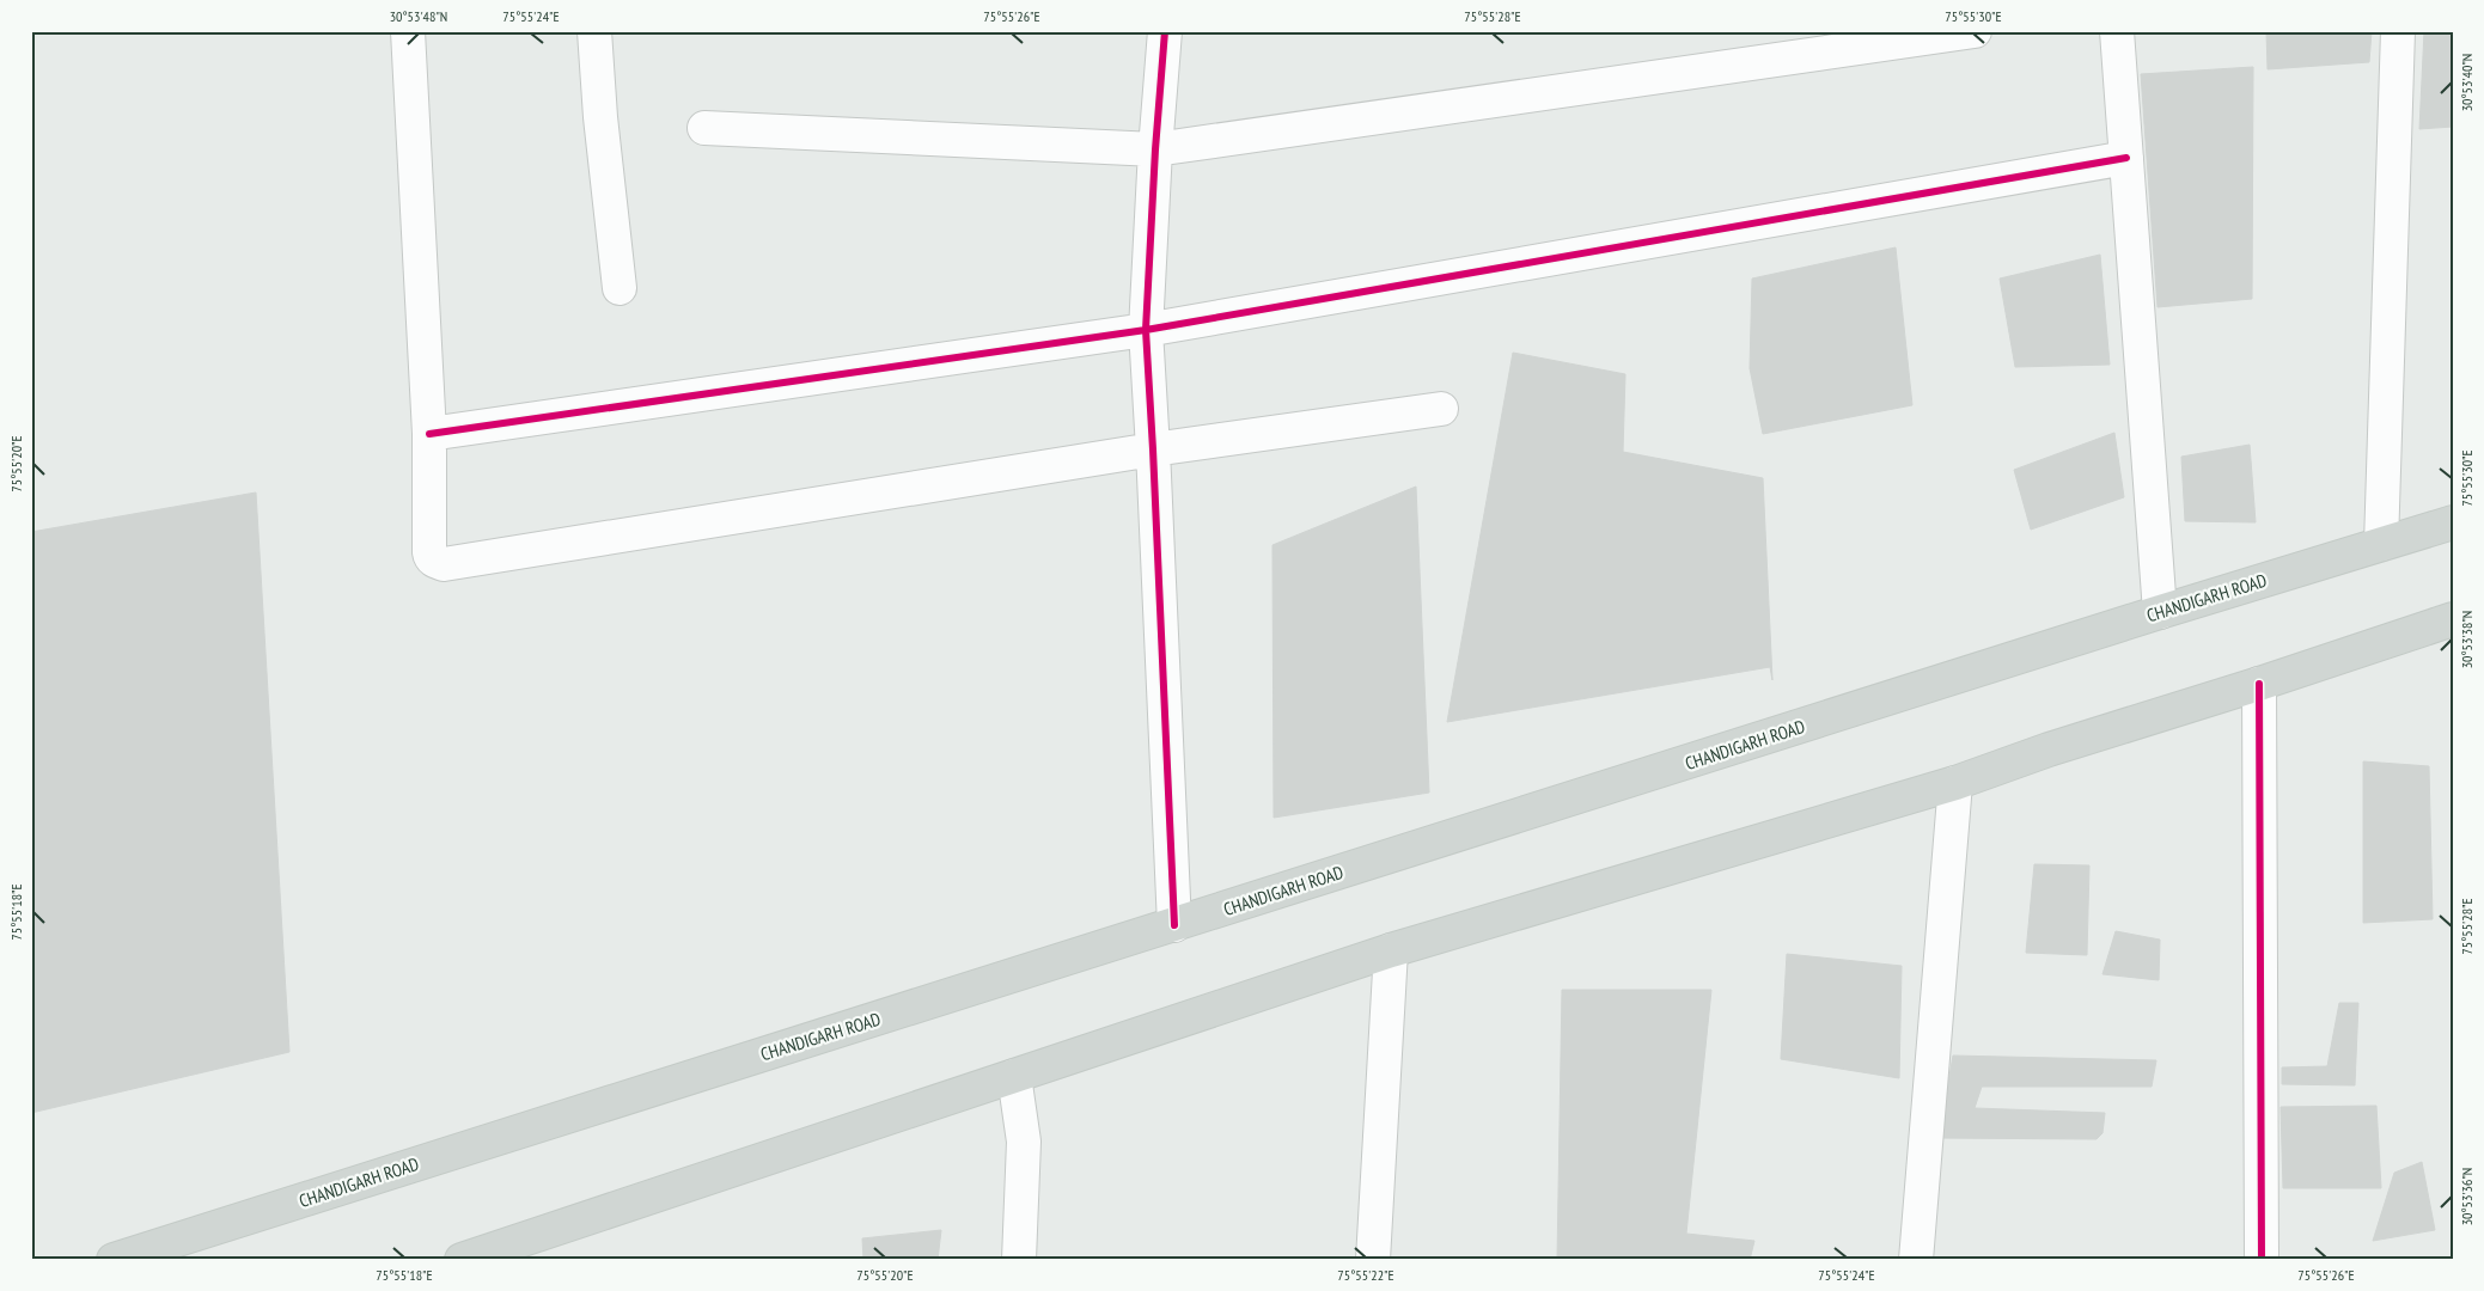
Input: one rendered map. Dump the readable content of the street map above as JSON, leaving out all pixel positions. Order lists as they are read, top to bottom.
{
  "streets": {
    "main road": ["CHANDIGARH ROAD"]
  },
  "coordinates": [
    "30°53'48\"N",
    "75°55'24\"E",
    "75°55'26\"E",
    "75°55'28\"E",
    "75°55'30\"E",
    "30°53'40\"N",
    "75°55'20\"E",
    "30°53'38\"N",
    "75°55'18\"E",
    "30°53'36\"N",
    "75°55'22\"E"
  ]
}
